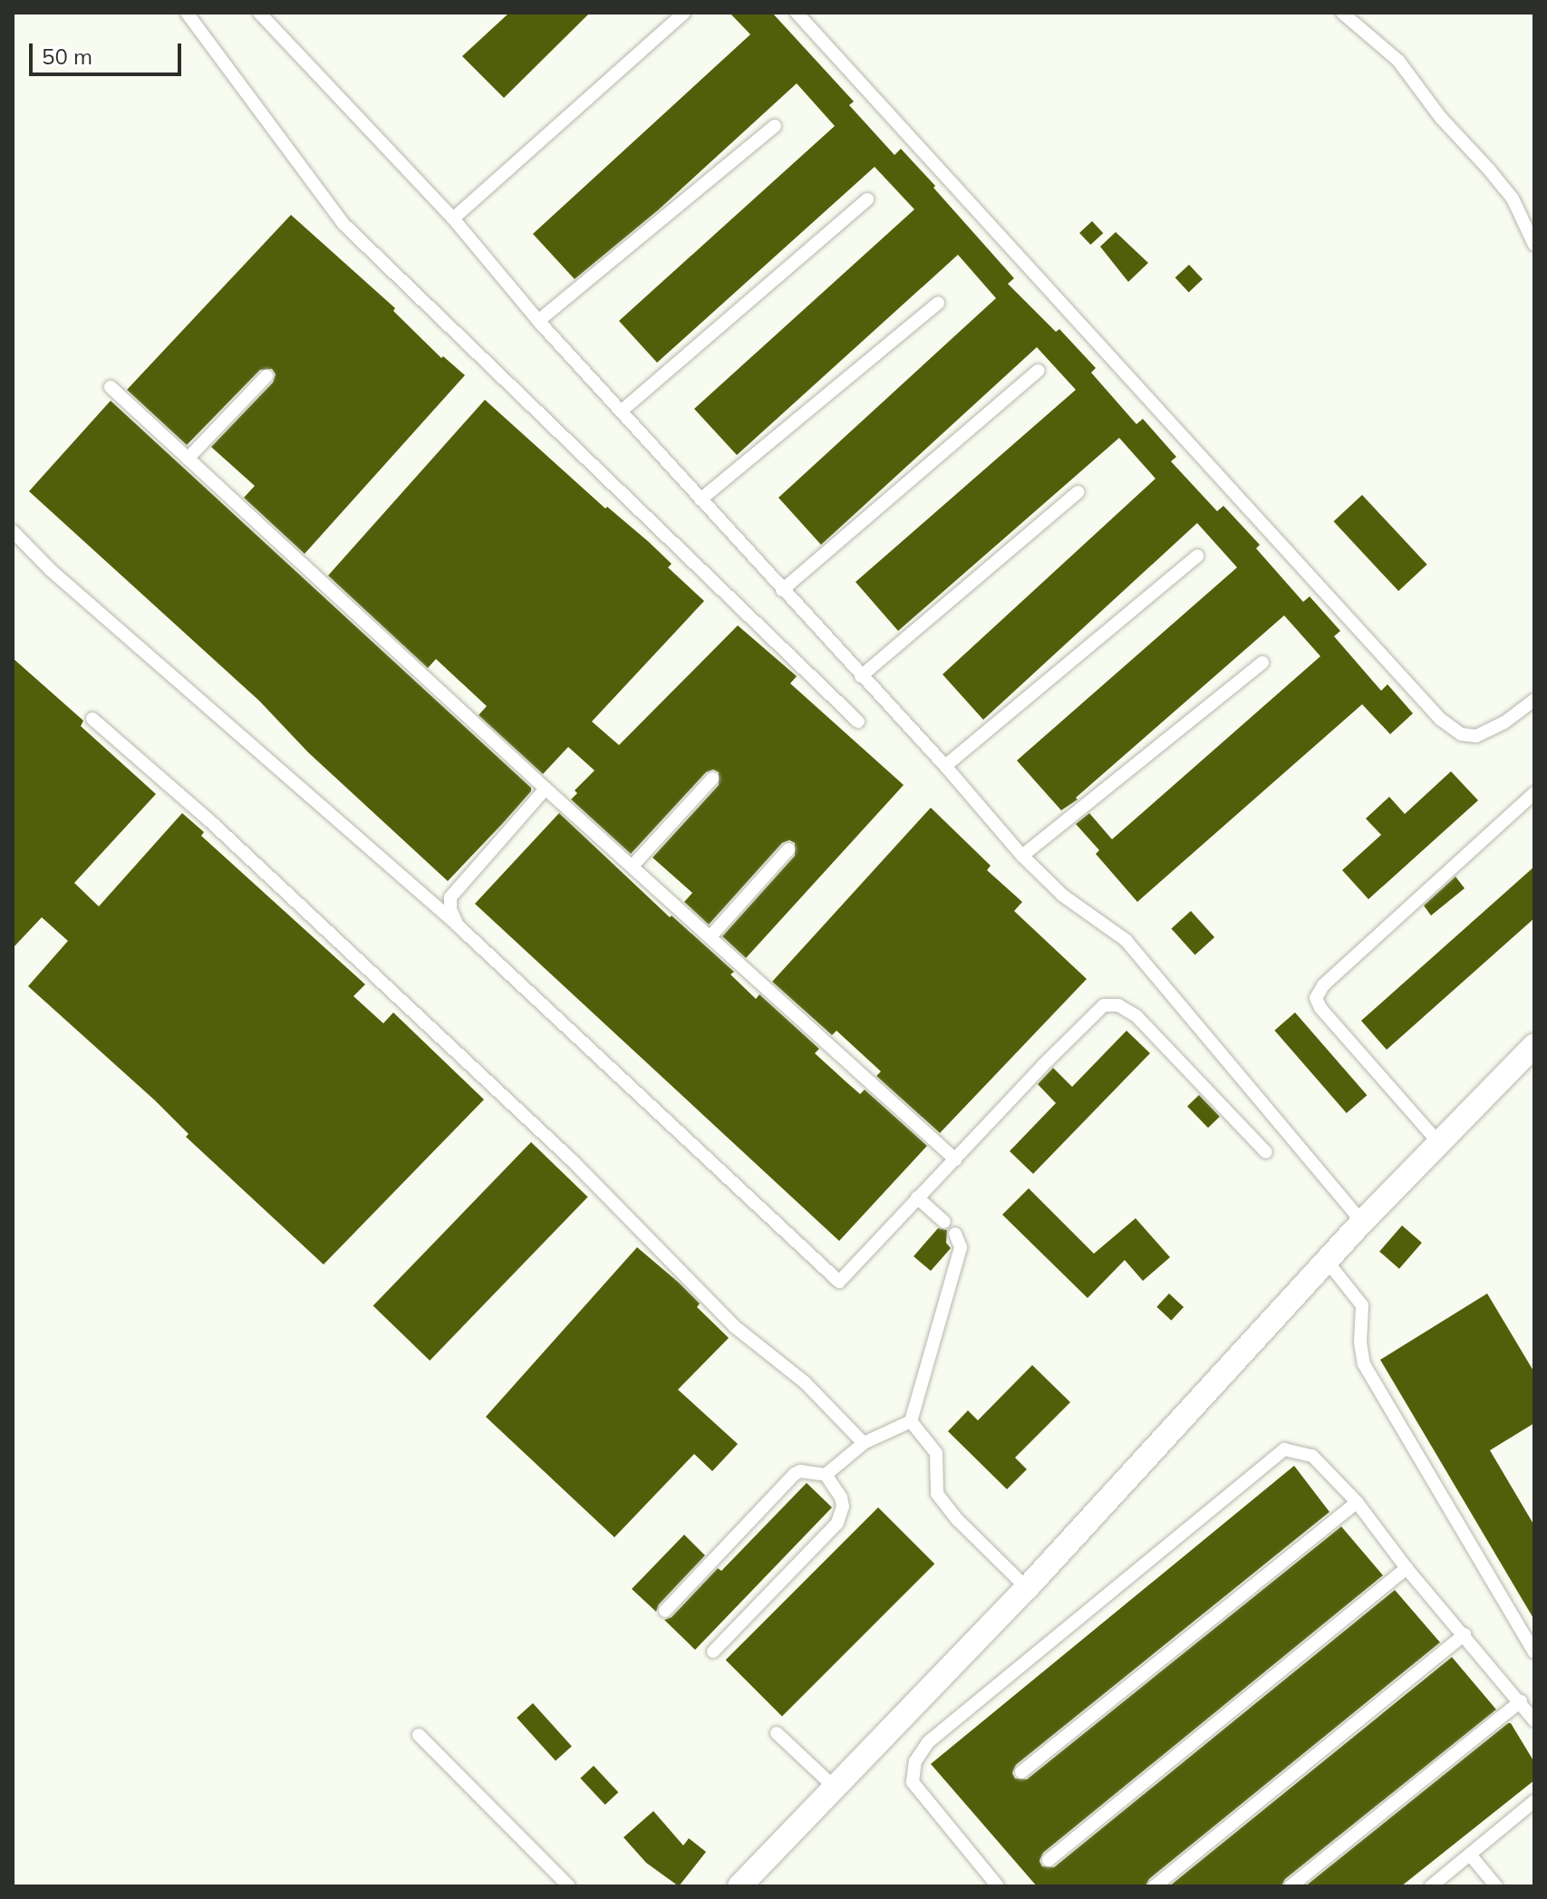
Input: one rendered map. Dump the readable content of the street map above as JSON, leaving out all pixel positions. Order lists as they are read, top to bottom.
{
  "scale_bar": "50 m"
}
